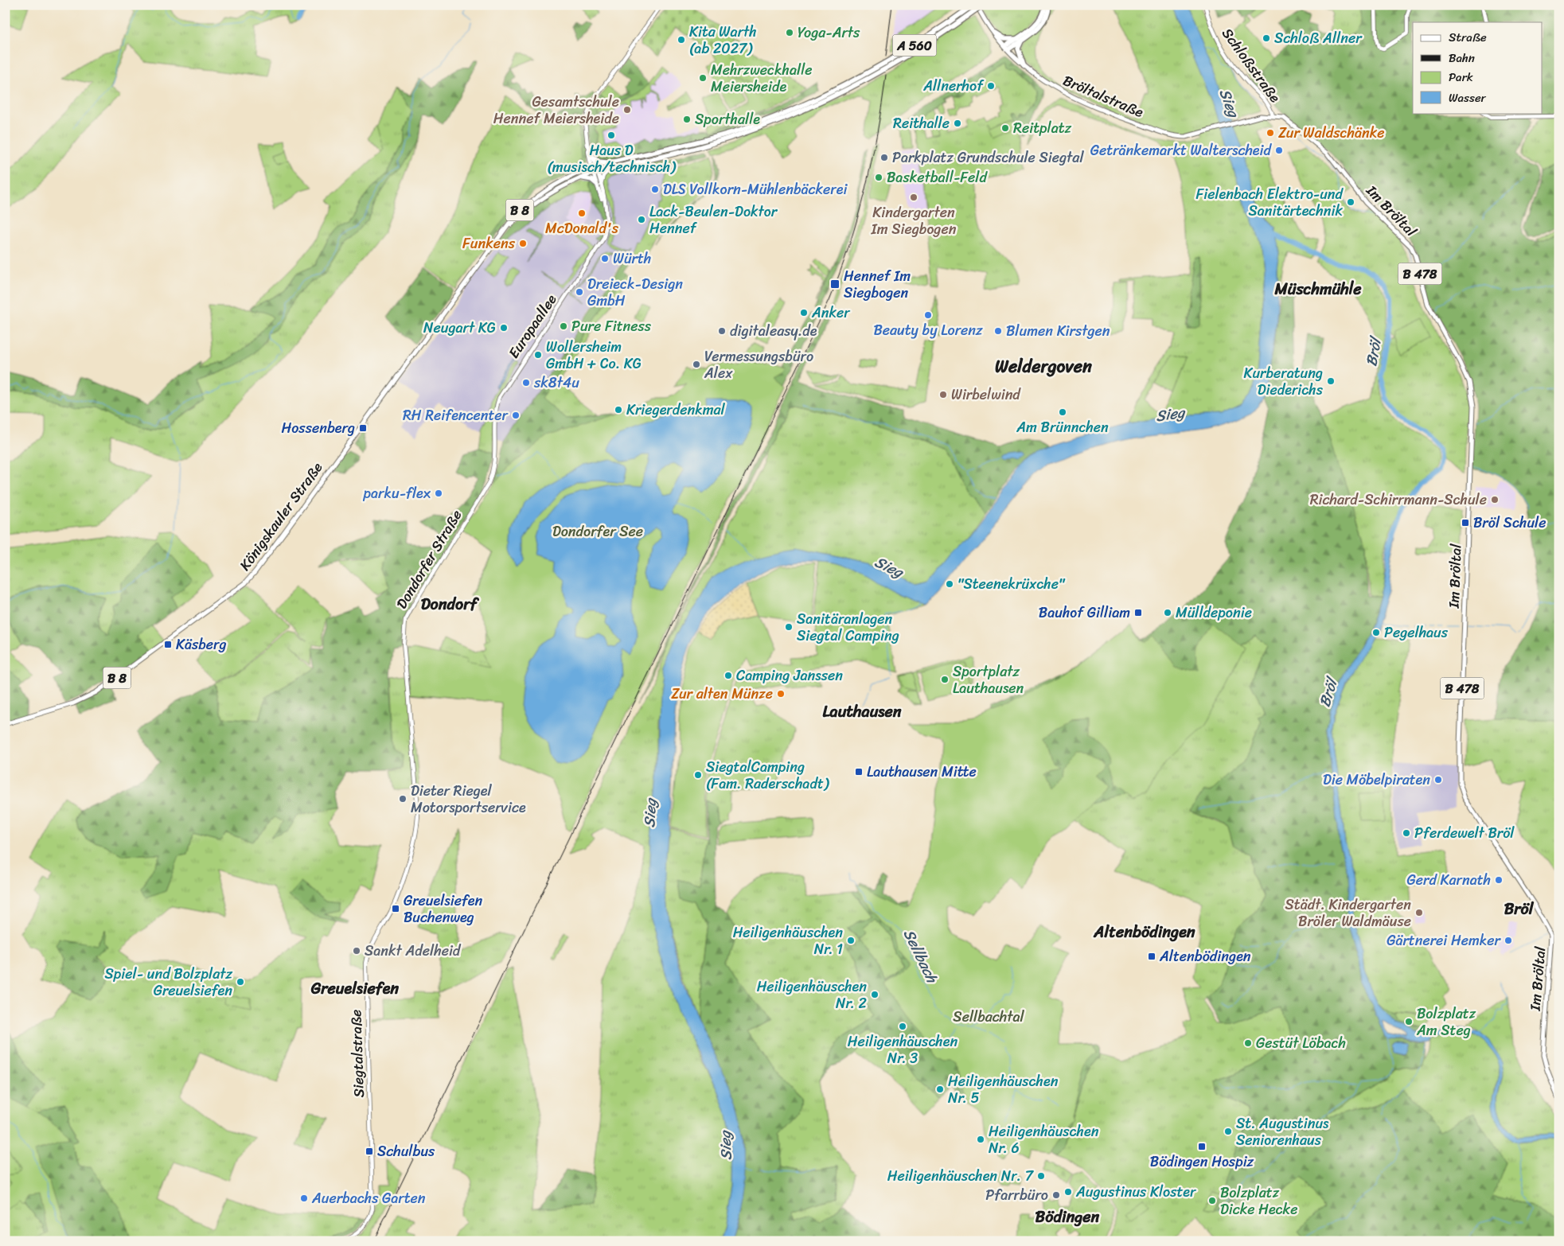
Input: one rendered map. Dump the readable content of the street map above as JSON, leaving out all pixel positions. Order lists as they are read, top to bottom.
{
  "streets": {
    "highway": ["A 560"],
    "main road": [
      "Schloßstraße",
      "Bröltalstraße",
      "B 8",
      "Im Bröltal",
      "B 478",
      "Europaallee",
      "Königskauler Straße",
      "Dondorfer Straße",
      "Siegtalstraße"
    ]
  },
  "crossings": [
    ["A 560", "Bröltalstraße"],
    ["A 560", "B 8"],
    ["A 560", "Europaallee"],
    ["A 560", "Königskauler Straße"],
    ["Schloßstraße", "Im Bröltal"],
    ["Bröltalstraße", "Im Bröltal"],
    ["B 8", "Europaallee"],
    ["B 8", "Königskauler Straße"],
    ["Europaallee", "Königskauler Straße"],
    ["Europaallee", "Dondorfer Straße"],
    ["Dondorfer Straße", "Siegtalstraße"]
  ],
  "districts": [
    "Müschmühle",
    "Weldergoven",
    "Dondorf",
    "Lauthausen",
    "Bröl",
    "Altenbödingen",
    "Greuelsiefen",
    "Bödingen"
  ],
  "water": ["Sieg", "Bröl", "Sellbach"],
  "parks": ["Dondorfer See", "Sellbachtal"],
  "places": {
    "other": [
      "Yoga-Arts",
      "Schloß Allner",
      "Kita Warth (ab 2027)",
      "Mehrzweckhalle Meiersheide",
      "Allnerhof",
      "Gesamtschule Hennef Meiersheide",
      "Sporthalle",
      "Reithalle",
      "Reitplatz",
      "Zur Waldschänke",
      "Haus D (musisch/technisch)",
      "Getränkemarkt Walterscheid",
      "Parkplatz Grundschule Siegtal",
      "Basketball-Feld",
      "DLS Vollkorn-Mühlenbäckerei",
      "Kindergarten Im Siegbogen",
      "Fielenbach Elektro-und Sanitärtechnik",
      "McDonald's",
      "Lack-Beulen-Doktor Hennef",
      "Funkens",
      "Würth",
      "Dreieck-Design GmbH",
      "Anker",
      "Beauty by Lorenz",
      "Pure Fitness",
      "Neugart KG",
      "digitaleasy.de",
      "Blumen Kirstgen",
      "Wollersheim GmbH + Co. KG",
      "Vermessungsbüro Alex",
      "Kurberatung Diederichs",
      "sk8t4u",
      "Wirbelwind",
      "Kriegerdenkmal",
      "Am Brünnchen",
      "RH Reifencenter",
      "parku-flex",
      "Richard-Schirrmann-Schule",
      "\"Steenekrüxche\"",
      "Mülldeponie",
      "Sanitäranlagen Siegtal Camping",
      "Pegelhaus",
      "Camping Janssen",
      "Sportplatz Lauthausen",
      "Zur alten Münze",
      "SiegtalCamping (Fam. Raderschadt)",
      "Die Möbelpiraten",
      "Dieter Riegel Motorsportservice",
      "Pferdewelt Bröl",
      "Gerd Karnath",
      "Städt. Kindergarten Bröler Waldmäuse",
      "Heiligenhäuschen Nr. 1",
      "Gärtnerei Hemker",
      "Sankt Adelheid",
      "Spiel- und Bolzplatz Greuelsiefen",
      "Heiligenhäuschen Nr. 2",
      "Bolzplatz Am Steg",
      "Heiligenhäuschen Nr. 3",
      "Gestüt Löbach",
      "Heiligenhäuschen Nr. 5",
      "St. Augustinus Seniorenhaus",
      "Heiligenhäuschen Nr. 6",
      "Heiligenhäuschen Nr. 7",
      "Augustinus Kloster",
      "Pfarrbüro",
      "Auerbachs Garten",
      "Bolzplatz Dicke Hecke"
    ],
    "transit": [
      "Hennef Im Siegbogen",
      "Hossenberg",
      "Bröl Schule",
      "Bauhof Gilliam",
      "Käsberg",
      "Lauthausen Mitte",
      "Greuelsiefen Buchenweg",
      "Altenbödingen",
      "Bödingen Hospiz",
      "Schulbus"
    ]
  },
  "legend": [
    "Straße",
    "Bahn",
    "Park",
    "Wasser"
  ]
}
